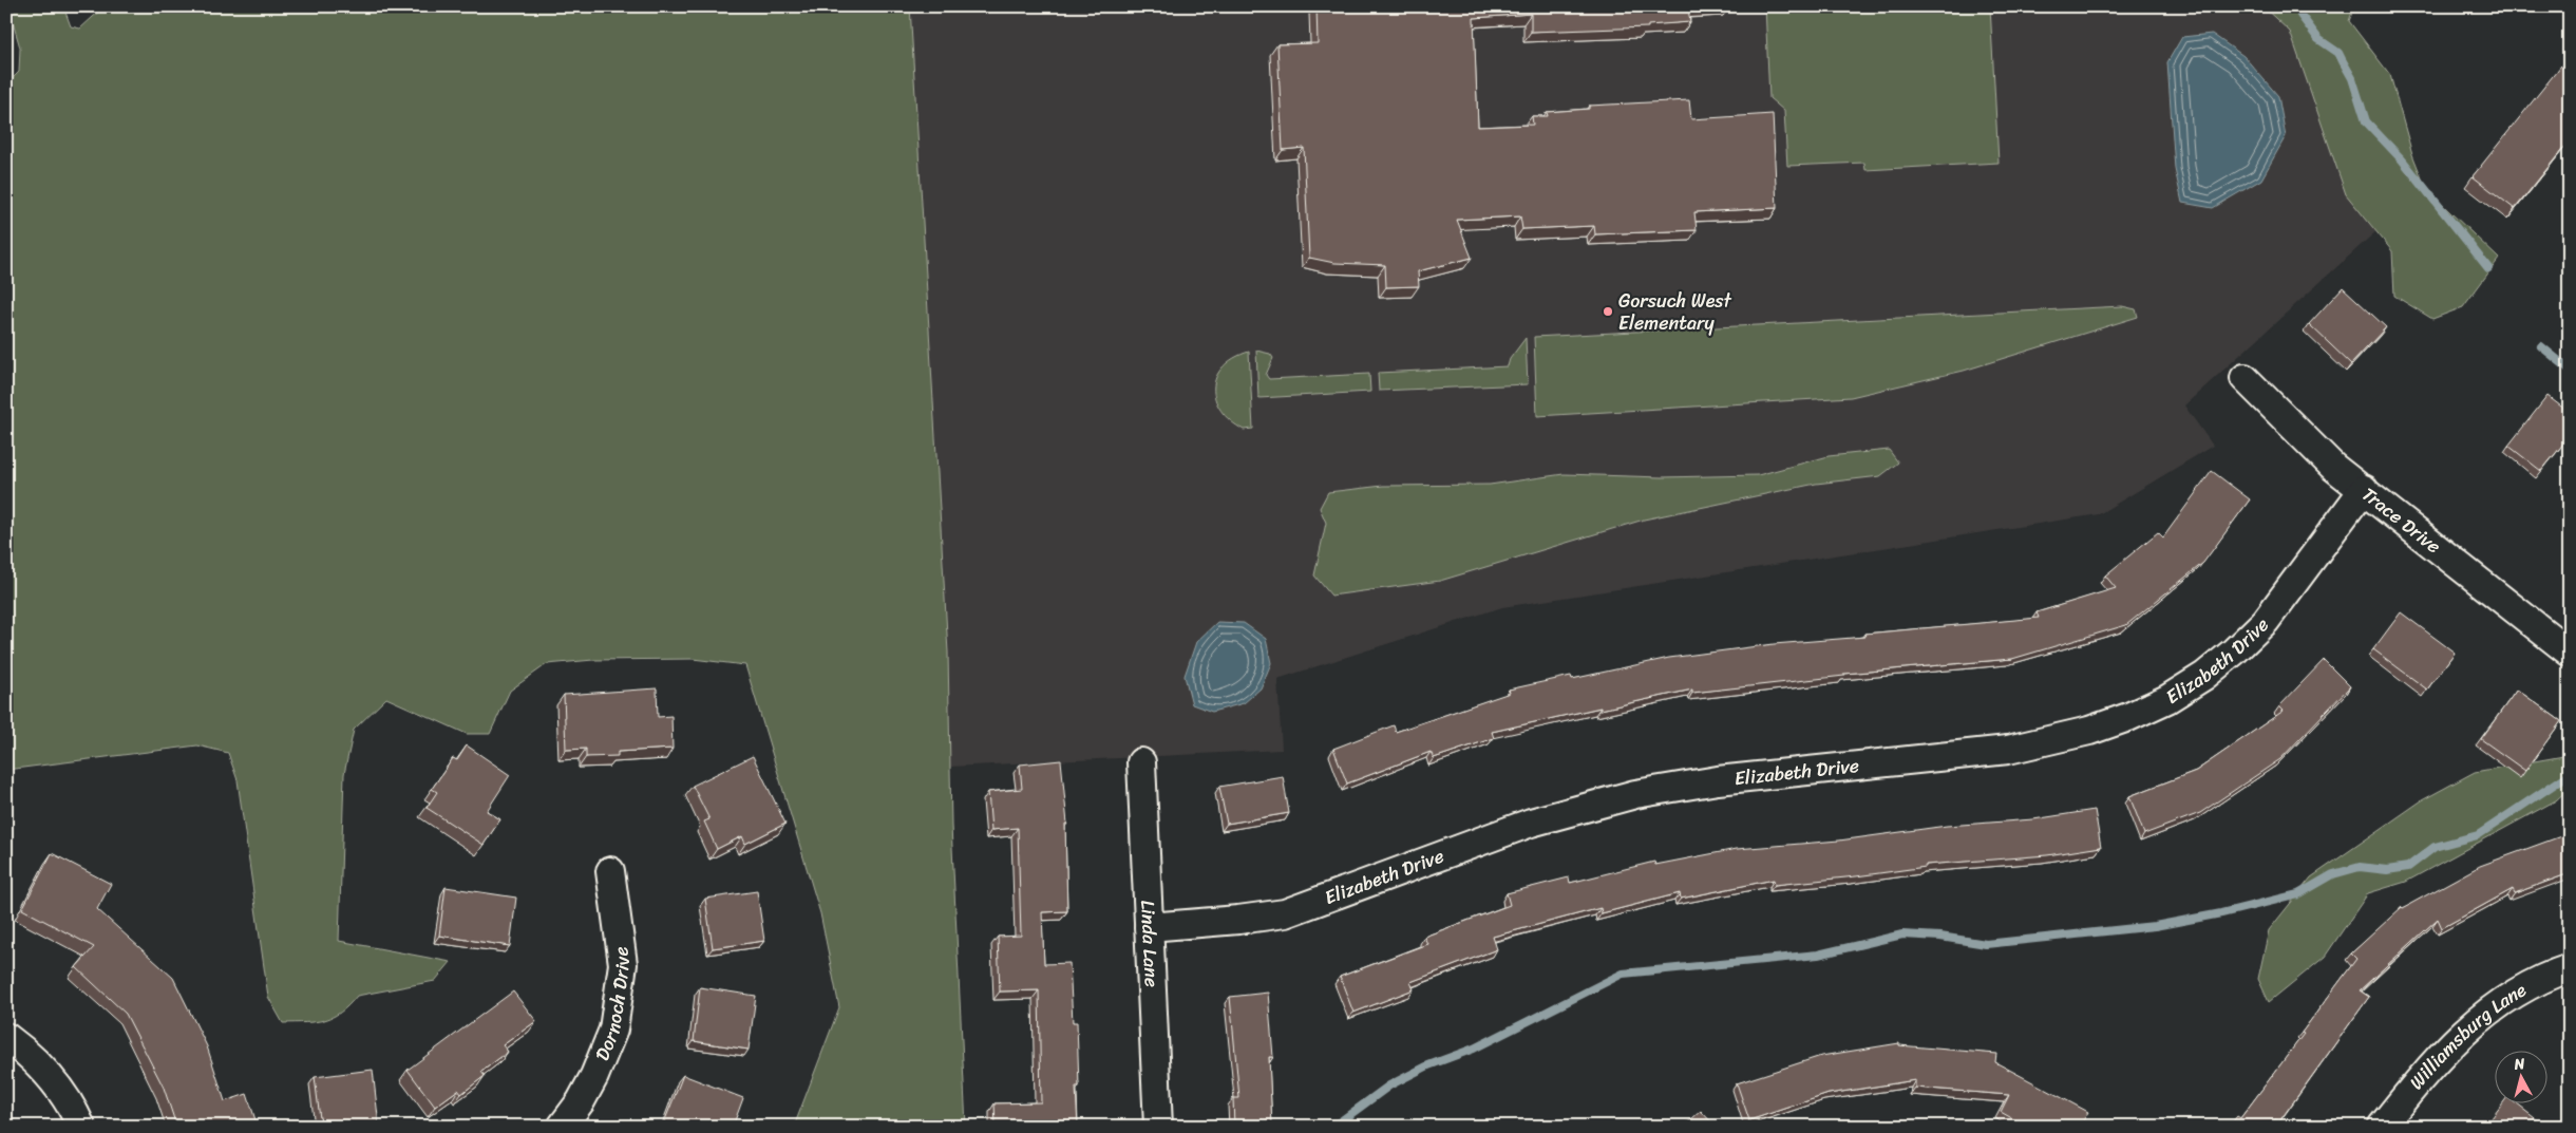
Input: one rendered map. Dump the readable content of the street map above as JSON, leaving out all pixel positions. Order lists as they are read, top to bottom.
{
  "streets": {
    "street": [
      "Trace Drive",
      "Elizabeth Drive",
      "Linda Lane",
      "Dornoch Drive",
      "Williamsburg Lane"
    ]
  },
  "crossings": [
    ["Trace Drive", "Elizabeth Drive"],
    ["Elizabeth Drive", "Linda Lane"]
  ],
  "places": ["Gorsuch West Elementary"],
  "north": "top"
}
